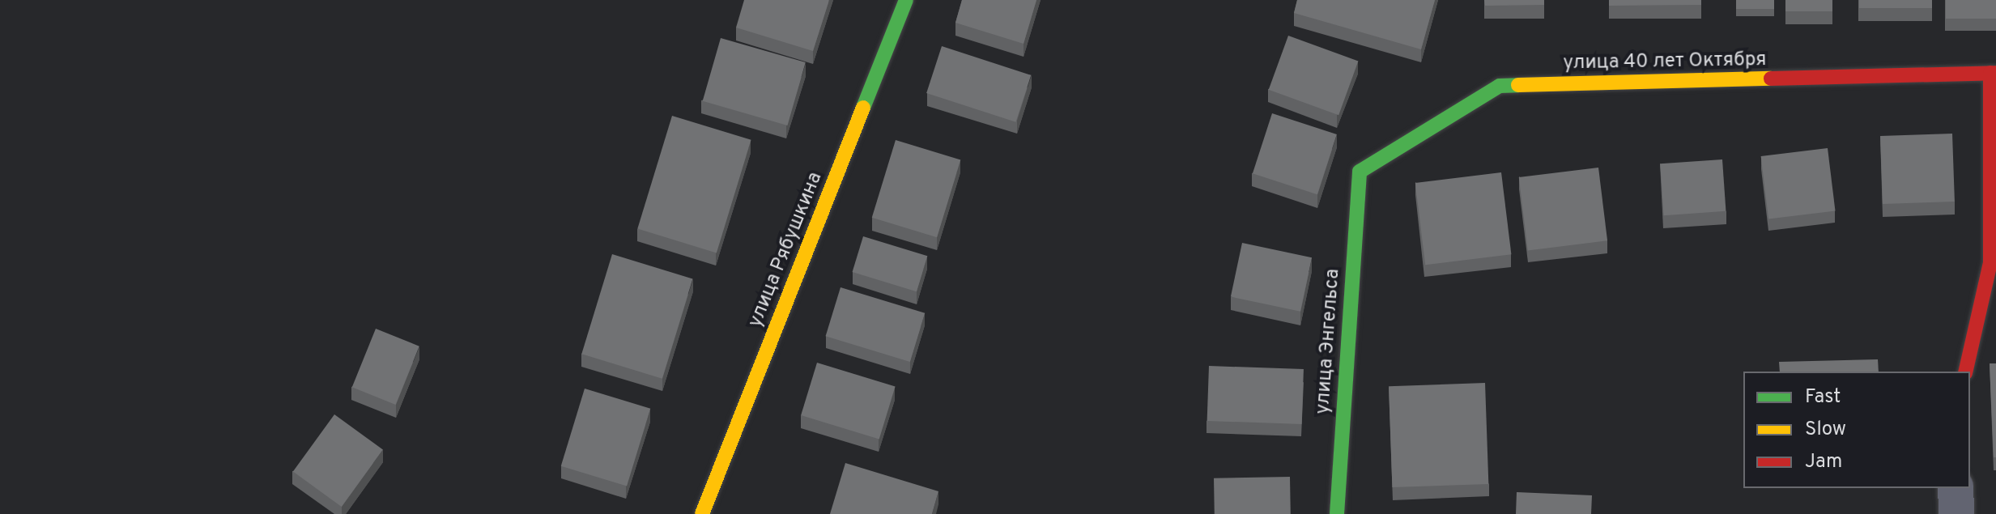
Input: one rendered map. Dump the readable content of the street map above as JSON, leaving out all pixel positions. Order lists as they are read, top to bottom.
{
  "streets": {
    "street": ["улица 40 лет Октября", "улица Рябушкина", "улица Энгельса"]
  },
  "crossings": [
    ["улица 40 лет Октября", "улица Энгельса"]
  ],
  "legend": ["Fast", "Slow", "Jam"]
}
